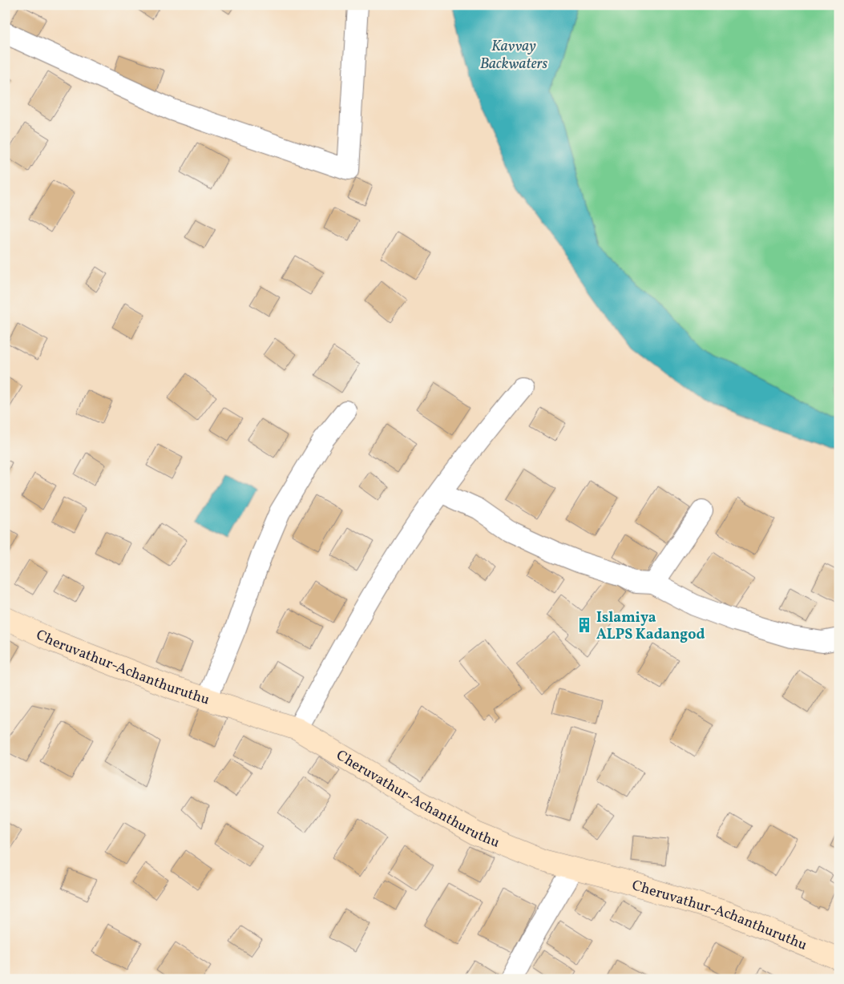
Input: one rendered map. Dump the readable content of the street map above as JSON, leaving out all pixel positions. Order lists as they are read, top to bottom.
{
  "streets": {
    "main road": ["Cheruvathur-Achanthuruthu"]
  },
  "water": ["Kavvay Backwaters"],
  "places": {
    "building": ["Islamiya ALPS Kadangod"]
  }
}
